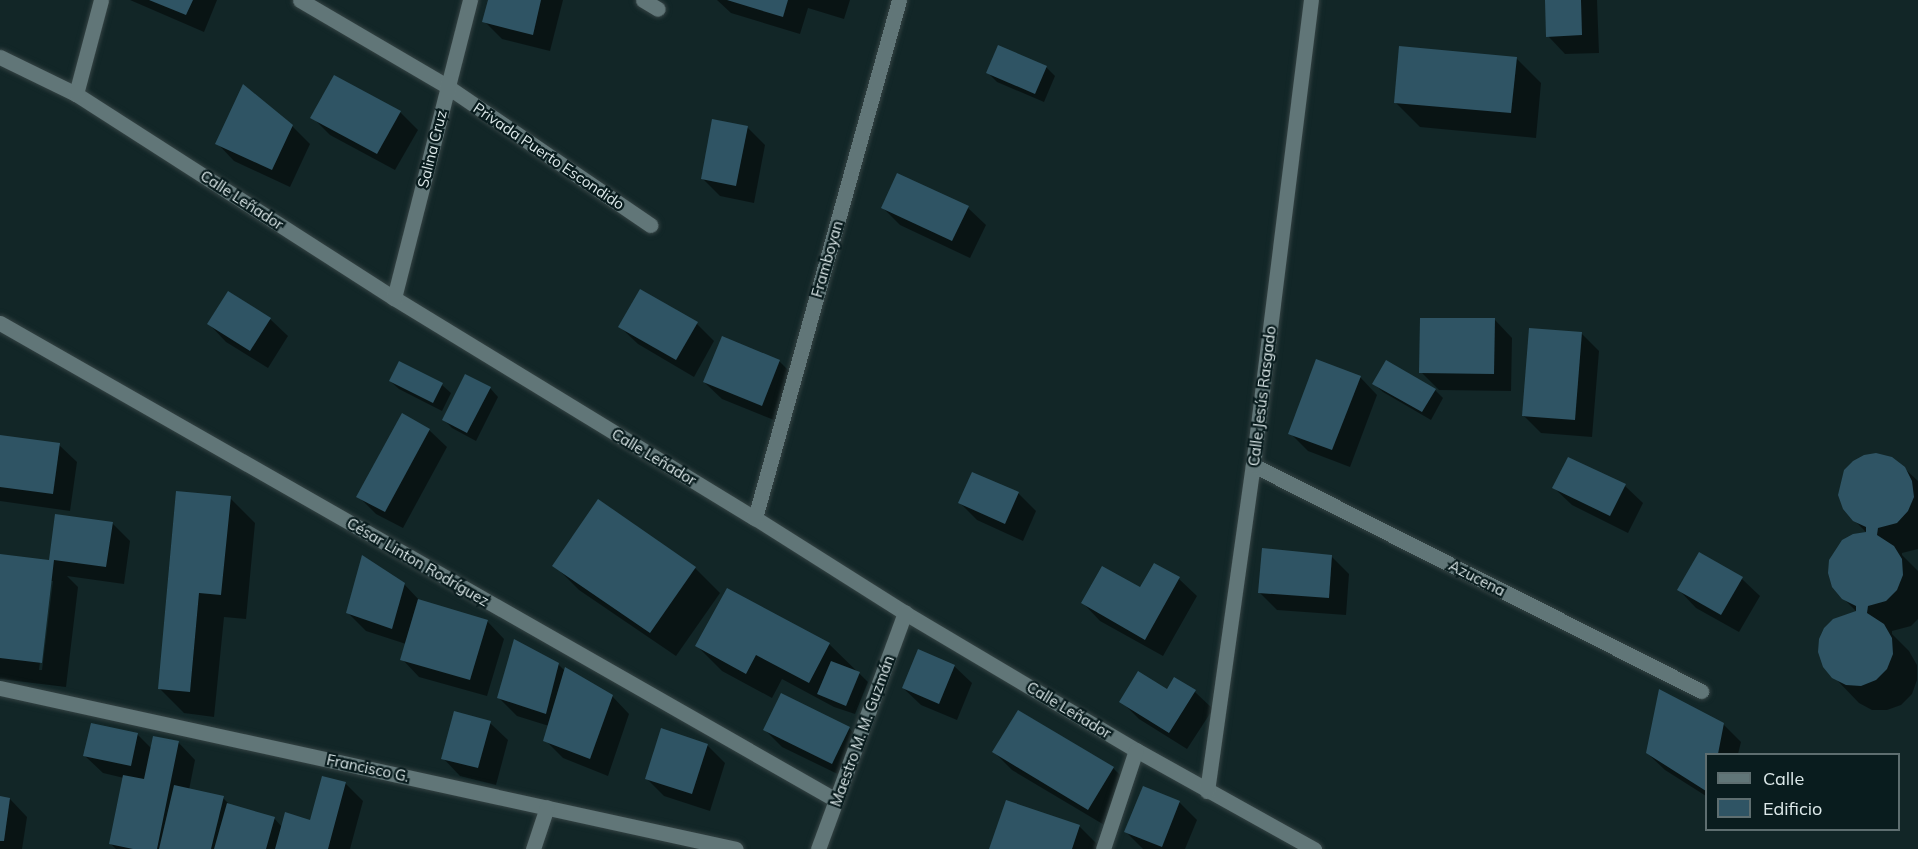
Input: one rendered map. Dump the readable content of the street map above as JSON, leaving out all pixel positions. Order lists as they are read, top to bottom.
{
  "streets": {
    "street": [
      "Salina Cruz",
      "Privada Puerto Escondido",
      "Calle Leñador",
      "Framboyan",
      "Calle Jesús Rasgado",
      "César Linton Rodríguez",
      "Azucena",
      "Maestro M. M. Guzmán",
      "Francisco G."
    ]
  },
  "crossings": [
    ["Salina Cruz", "Privada Puerto Escondido"],
    ["Salina Cruz", "Calle Leñador"],
    ["Calle Leñador", "Framboyan"],
    ["Calle Leñador", "Calle Jesús Rasgado"],
    ["Calle Leñador", "Maestro M. M. Guzmán"],
    ["Calle Jesús Rasgado", "Azucena"],
    ["César Linton Rodríguez", "Maestro M. M. Guzmán"]
  ],
  "legend": ["Calle", "Edificio"]
}
